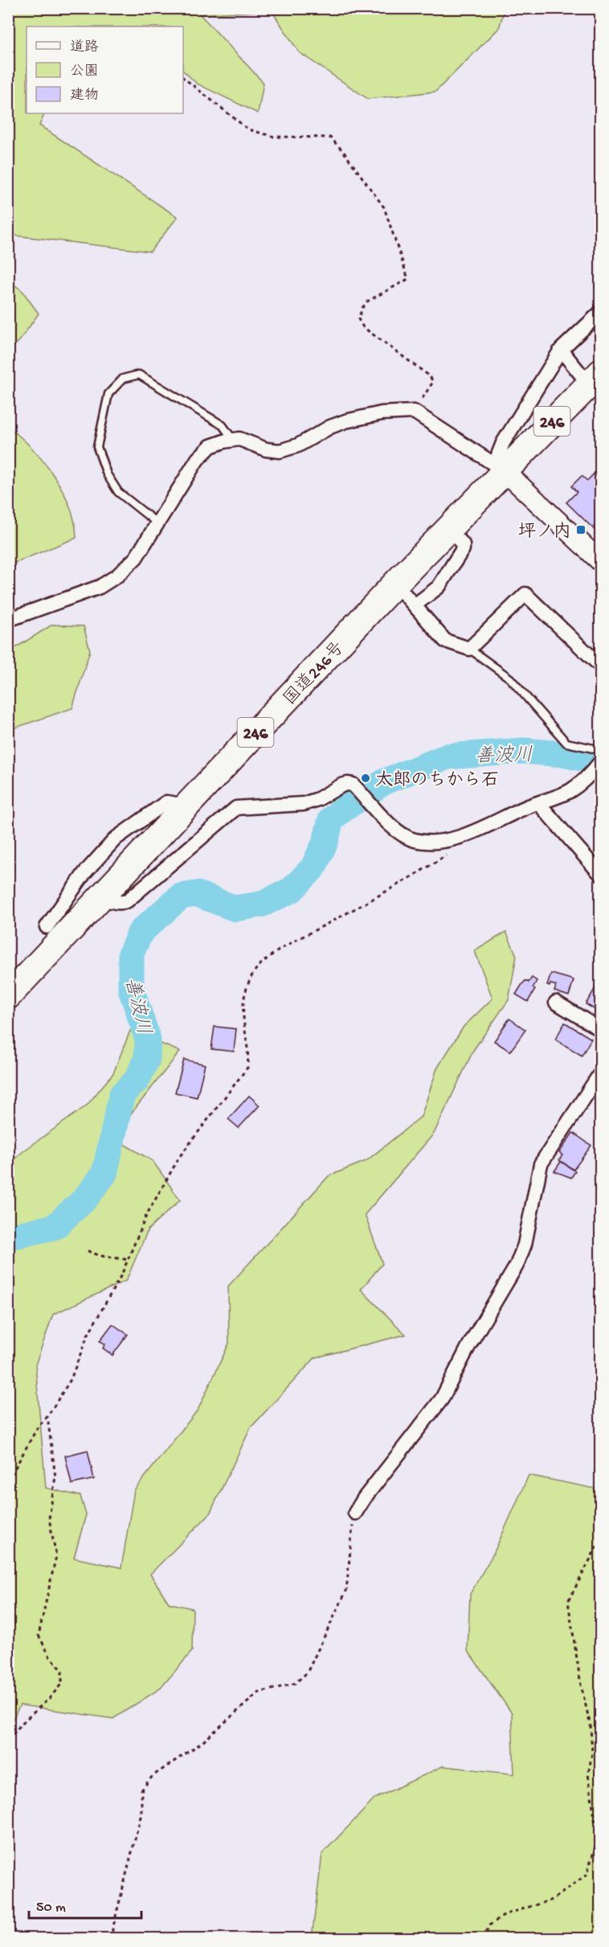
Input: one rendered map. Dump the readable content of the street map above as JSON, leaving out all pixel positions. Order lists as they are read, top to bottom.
{
  "streets": {
    "highway": ["246", "国道246号"]
  },
  "water": ["善波川"],
  "places": {
    "transit": ["坪ノ内"],
    "other": ["太郎のちから石"]
  },
  "legend": ["道路", "公園", "建物"],
  "scale_bar": "50 m"
}
